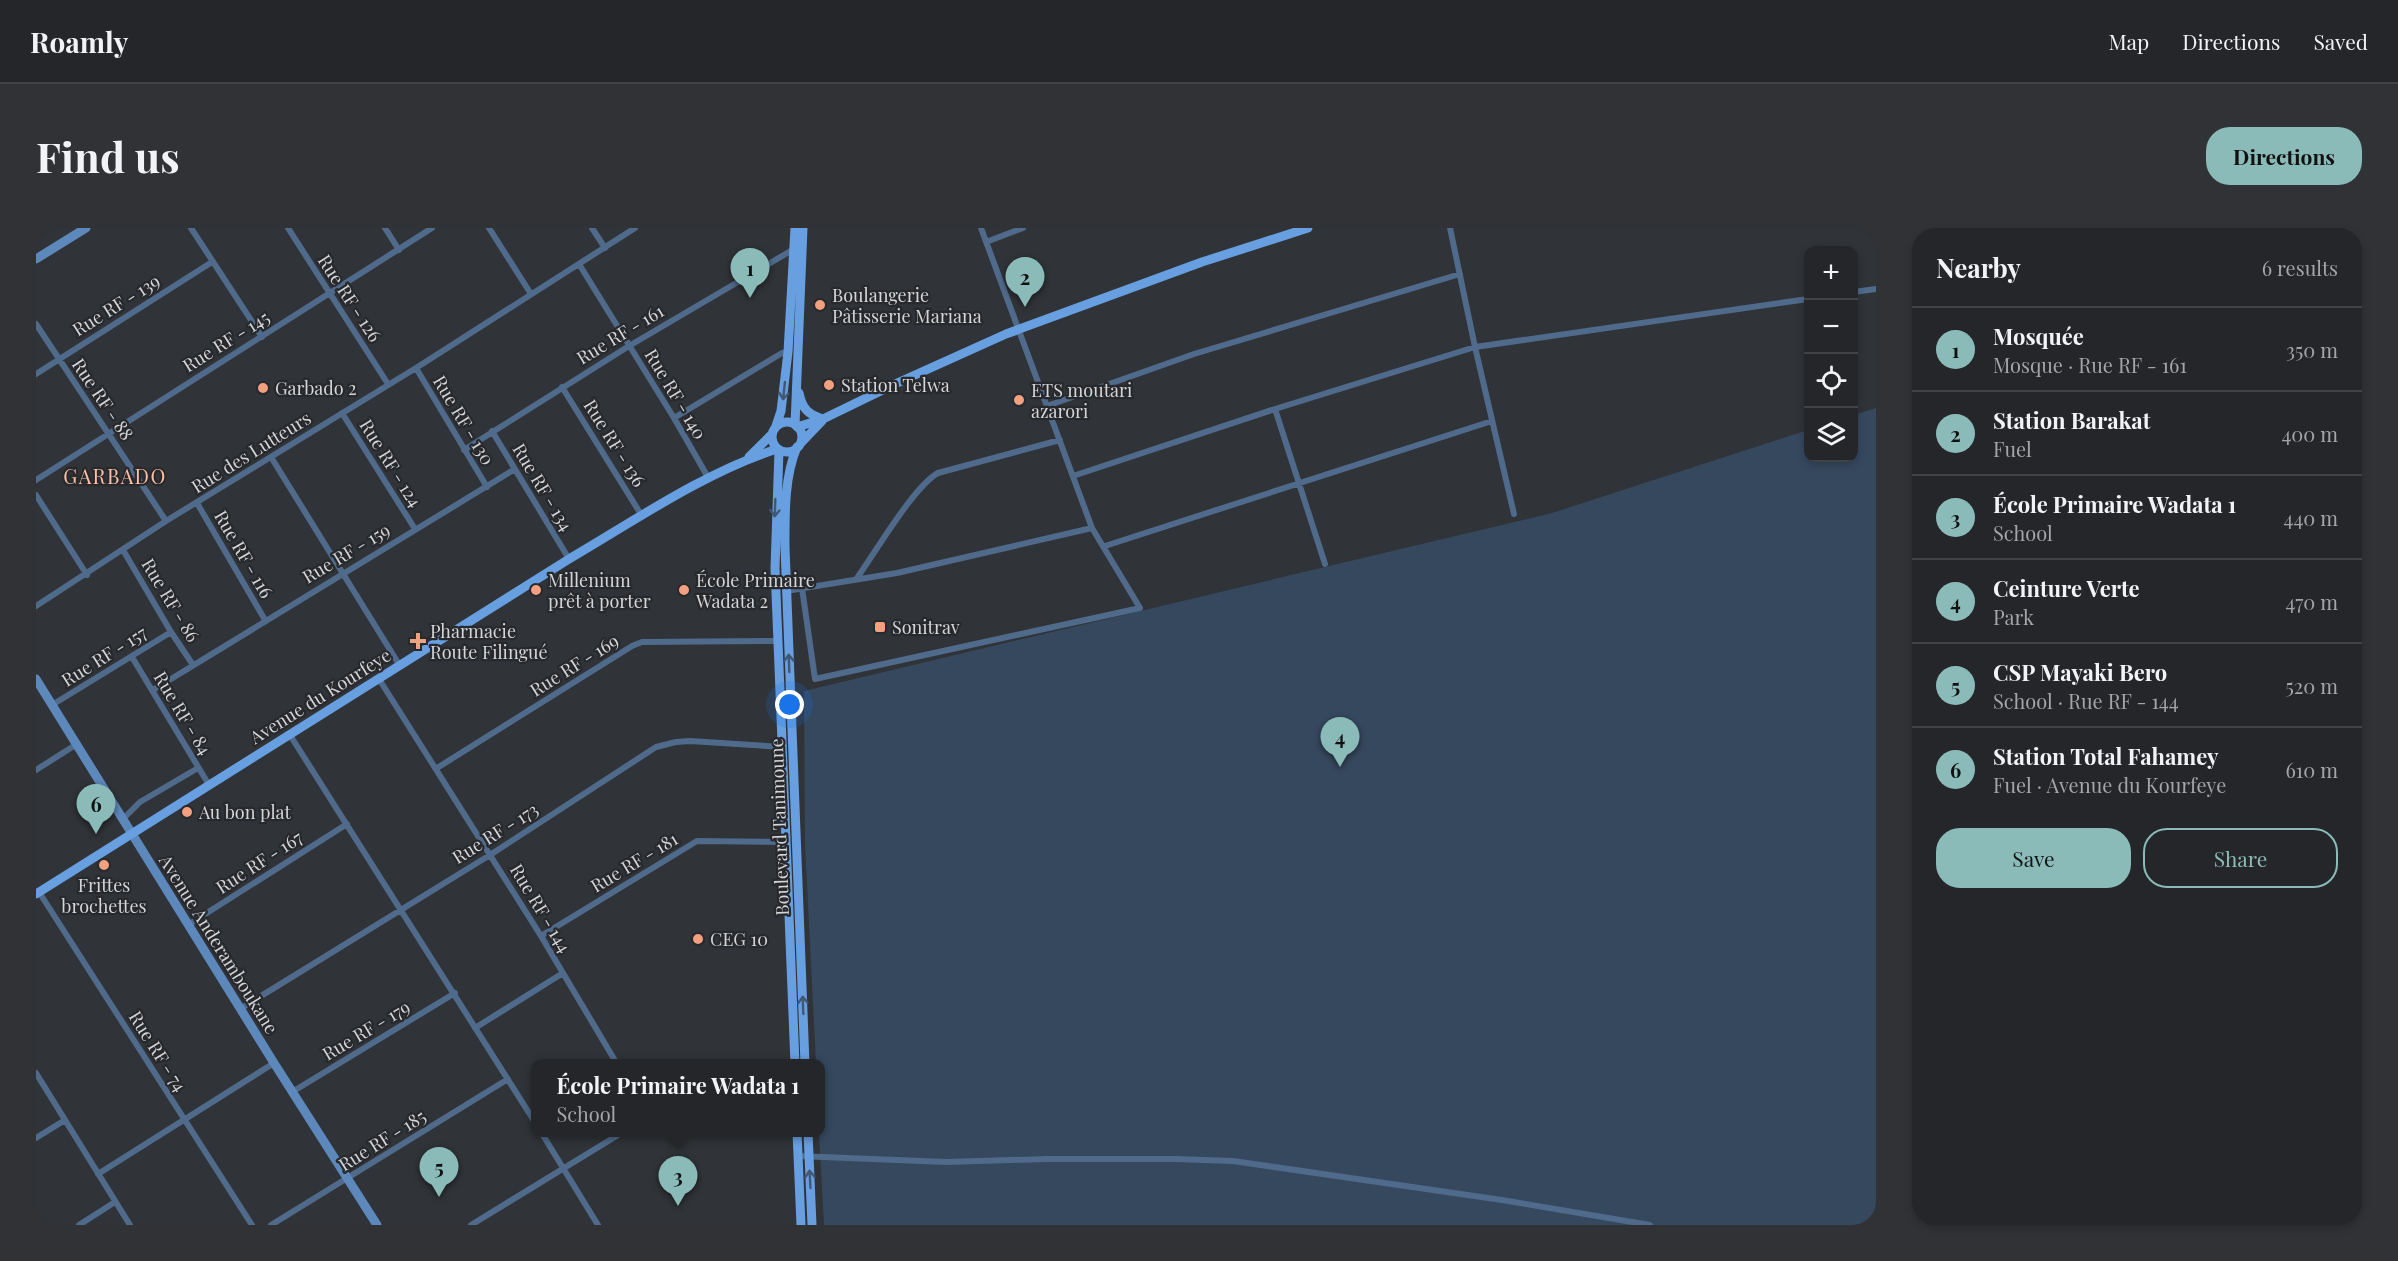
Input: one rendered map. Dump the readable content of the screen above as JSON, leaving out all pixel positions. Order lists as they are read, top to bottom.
{
  "streets": {
    "main road": ["Avenue du Kourfeye", "Boulevard Tanimoune"],
    "street": [
      "Rue RF - 126",
      "Rue RF - 139",
      "Rue RF - 161",
      "Rue RF - 145",
      "Rue RF - 140",
      "Rue RF - 88",
      "Rue RF - 130",
      "Rue RF - 136",
      "Rue des Lutteurs",
      "Rue RF - 124",
      "Rue RF - 134",
      "Rue RF - 159",
      "Rue RF - 116",
      "Rue RF - 86",
      "Rue RF - 157",
      "Rue RF - 169",
      "Rue RF - 84",
      "Rue RF - 173",
      "Rue RF - 167",
      "Rue RF - 181",
      "Rue RF - 144",
      "Avenue Anderamboukane",
      "Rue RF - 179",
      "Rue RF - 74",
      "Rue RF - 185"
    ]
  },
  "crossings": [
    ["Rue RF - 126", "Rue RF - 145"],
    ["Rue RF - 126", "Rue des Lutteurs"],
    ["Rue RF - 139", "Rue RF - 88"],
    ["Rue RF - 161", "Rue RF - 140"],
    ["Rue RF - 161", "Rue RF - 130"],
    ["Rue RF - 161", "Rue RF - 136"],
    ["Rue RF - 161", "Rue RF - 134"],
    ["Rue RF - 145", "Rue RF - 88"],
    ["Rue RF - 140", "Rue des Lutteurs"],
    ["Rue RF - 140", "Avenue du Kourfeye"],
    ["Rue RF - 88", "Rue des Lutteurs"],
    ["Rue RF - 130", "Rue des Lutteurs"],
    ["Rue RF - 130", "Rue RF - 159"],
    ["Rue RF - 136", "Avenue du Kourfeye"],
    ["Rue des Lutteurs", "Rue RF - 124"],
    ["Rue des Lutteurs", "Rue RF - 116"],
    ["Rue des Lutteurs", "Rue RF - 86"],
    ["Rue RF - 124", "Rue RF - 159"],
    ["Rue RF - 134", "Rue RF - 159"],
    ["Rue RF - 134", "Avenue du Kourfeye"],
    ["Rue RF - 159", "Rue RF - 116"],
    ["Rue RF - 159", "Rue RF - 86"],
    ["Rue RF - 159", "Rue RF - 84"],
    ["Rue RF - 86", "Rue RF - 157"],
    ["Rue RF - 157", "Rue RF - 84"],
    ["Rue RF - 157", "Avenue Anderamboukane"],
    ["Rue RF - 169", "Boulevard Tanimoune"],
    ["Rue RF - 169", "Rue RF - 144"],
    ["Avenue du Kourfeye", "Rue RF - 84"],
    ["Avenue du Kourfeye", "Boulevard Tanimoune"],
    ["Avenue du Kourfeye", "Rue RF - 144"],
    ["Avenue du Kourfeye", "Avenue Anderamboukane"],
    ["Avenue du Kourfeye", "Rue RF - 74"],
    ["Boulevard Tanimoune", "Rue RF - 173"],
    ["Boulevard Tanimoune", "Rue RF - 181"],
    ["Rue RF - 173", "Rue RF - 144"],
    ["Rue RF - 173", "Avenue Anderamboukane"],
    ["Rue RF - 167", "Avenue Anderamboukane"],
    ["Rue RF - 181", "Rue RF - 144"],
    ["Avenue Anderamboukane", "Rue RF - 179"],
    ["Avenue Anderamboukane", "Rue RF - 185"]
  ],
  "districts": ["GARBADO"],
  "places": {
    "other": [
      "Boulangerie Pâtisserie Mariana",
      "Station Telwa",
      "Garbado 2",
      "ETS moutari azarori",
      "Millenium prêt à porter",
      "École Primaire Wadata 2",
      "Au bon plat",
      "Frittes brochettes",
      "CEG 10"
    ],
    "transit": ["Sonitrav"],
    "health": ["Pharmacie Route Filingué"]
  },
  "page": {
    "header": "Roamly",
    "nav": ["Map", "Directions", "Saved"],
    "buttons": [
      "Directions",
      ["Save", "Share"]
    ],
    "title": "Find us",
    "heading": ["Nearby", "6 results"],
    "map_buttons": ["+", "−"],
    "pins": [
      "1",
      "2",
      "4",
      "6",
      "5",
      "3"
    ],
    "list": [
      {
        "mark": "1",
        "name": "Mosquée",
        "note": "Mosque · Rue RF - 161",
        "value": "350 m"
      },
      {
        "mark": "2",
        "name": "Station Barakat",
        "note": "Fuel",
        "value": "400 m"
      },
      {
        "mark": "3",
        "name": "École Primaire Wadata 1",
        "note": "School",
        "value": "440 m"
      },
      {
        "mark": "4",
        "name": "Ceinture Verte",
        "note": "Park",
        "value": "470 m"
      },
      {
        "mark": "5",
        "name": "CSP Mayaki Bero",
        "note": "School · Rue RF - 144",
        "value": "520 m"
      },
      {
        "mark": "6",
        "name": "Station Total Fahamey",
        "note": "Fuel · Avenue du Kourfeye",
        "value": "610 m"
      }
    ],
    "popup": ["École Primaire Wadata 1", "School"]
  }
}
